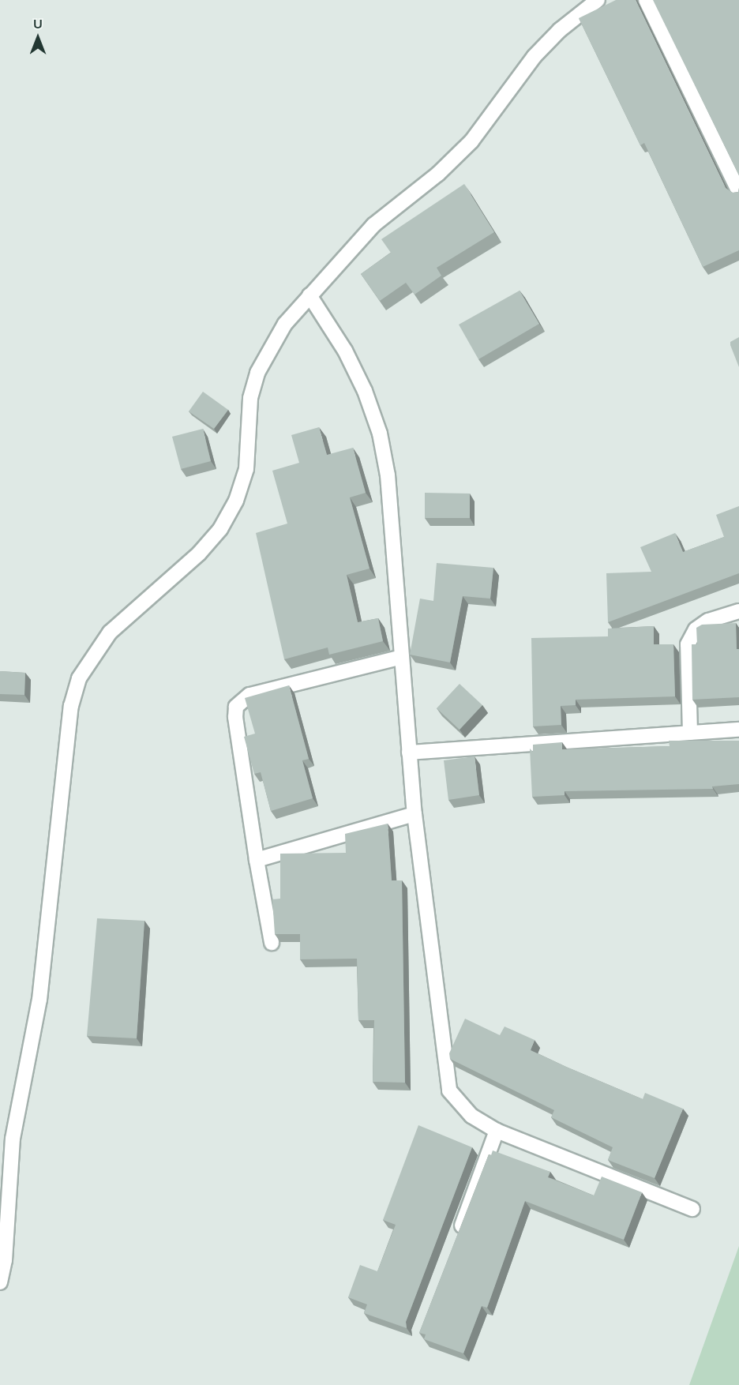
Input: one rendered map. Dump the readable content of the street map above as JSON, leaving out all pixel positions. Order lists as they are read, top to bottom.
{
  "north": "top"
}
